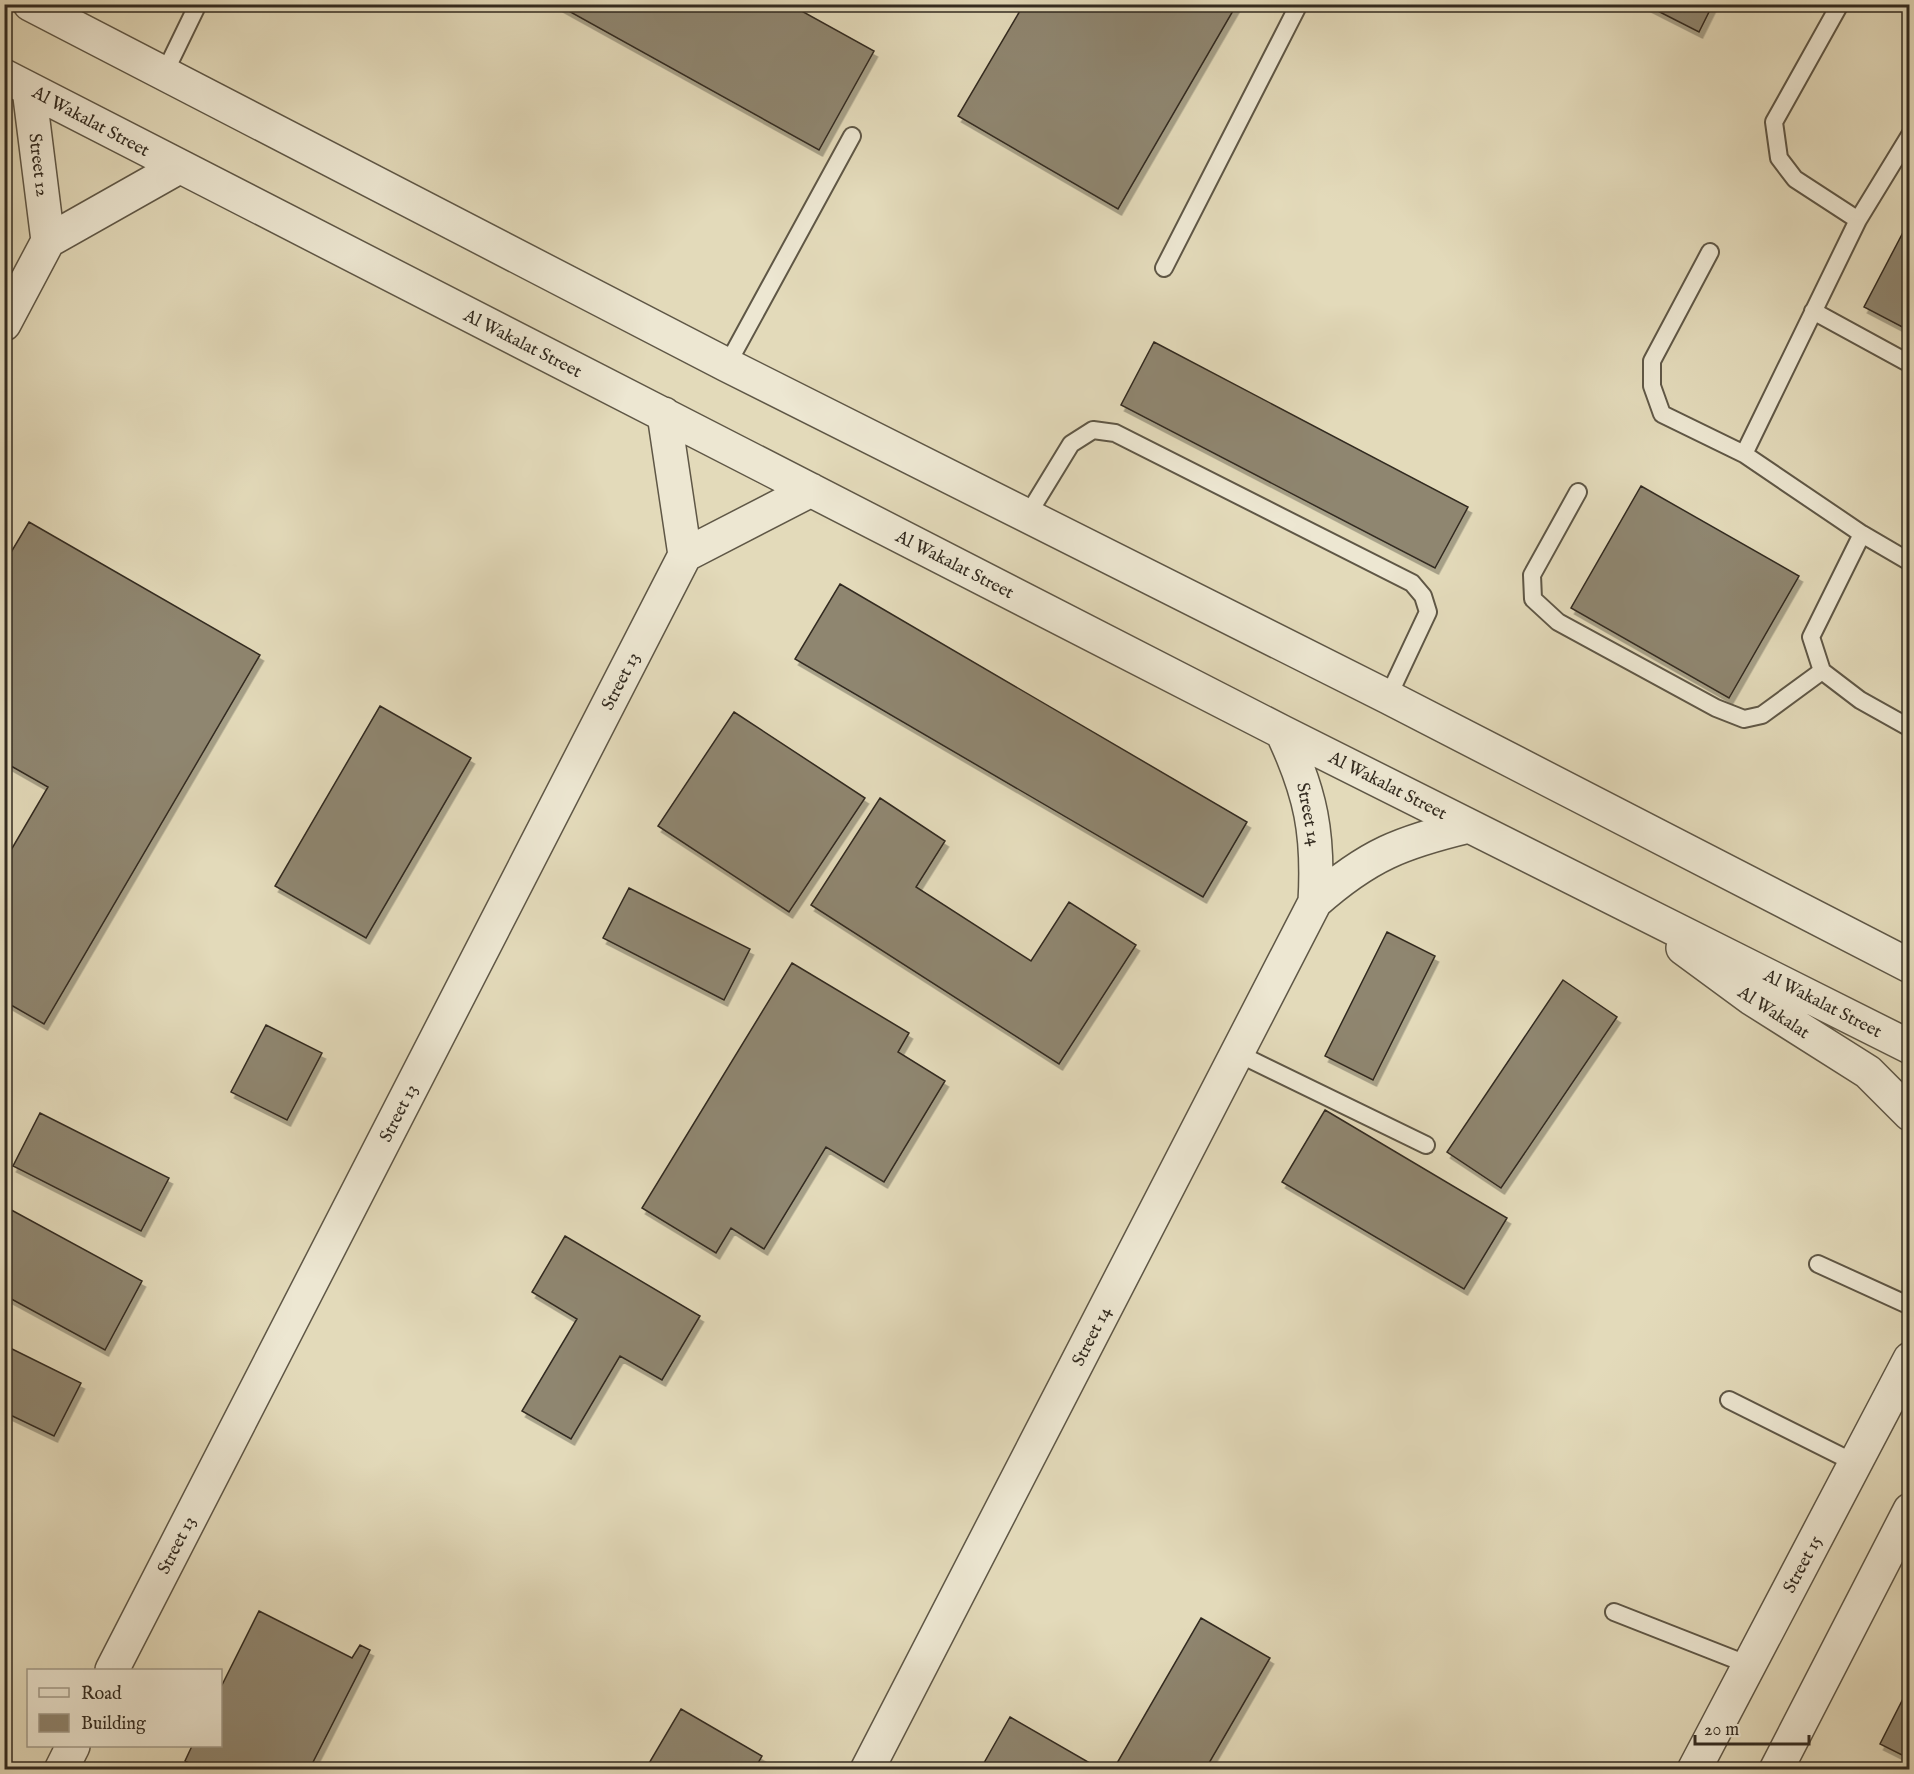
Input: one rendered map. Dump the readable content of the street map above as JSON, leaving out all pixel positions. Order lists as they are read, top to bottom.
{
  "streets": {
    "street": [
      "Al Wakalat Street",
      "Street 12",
      "Street 13",
      "Street 14",
      "Al Wakalat",
      "Street 15"
    ]
  },
  "crossings": [
    ["Al Wakalat Street", "Street 12"],
    ["Al Wakalat Street", "Street 14"],
    ["Al Wakalat Street", "Al Wakalat"]
  ],
  "legend": ["Road", "Building"],
  "scale_bar": "20 m"
}
